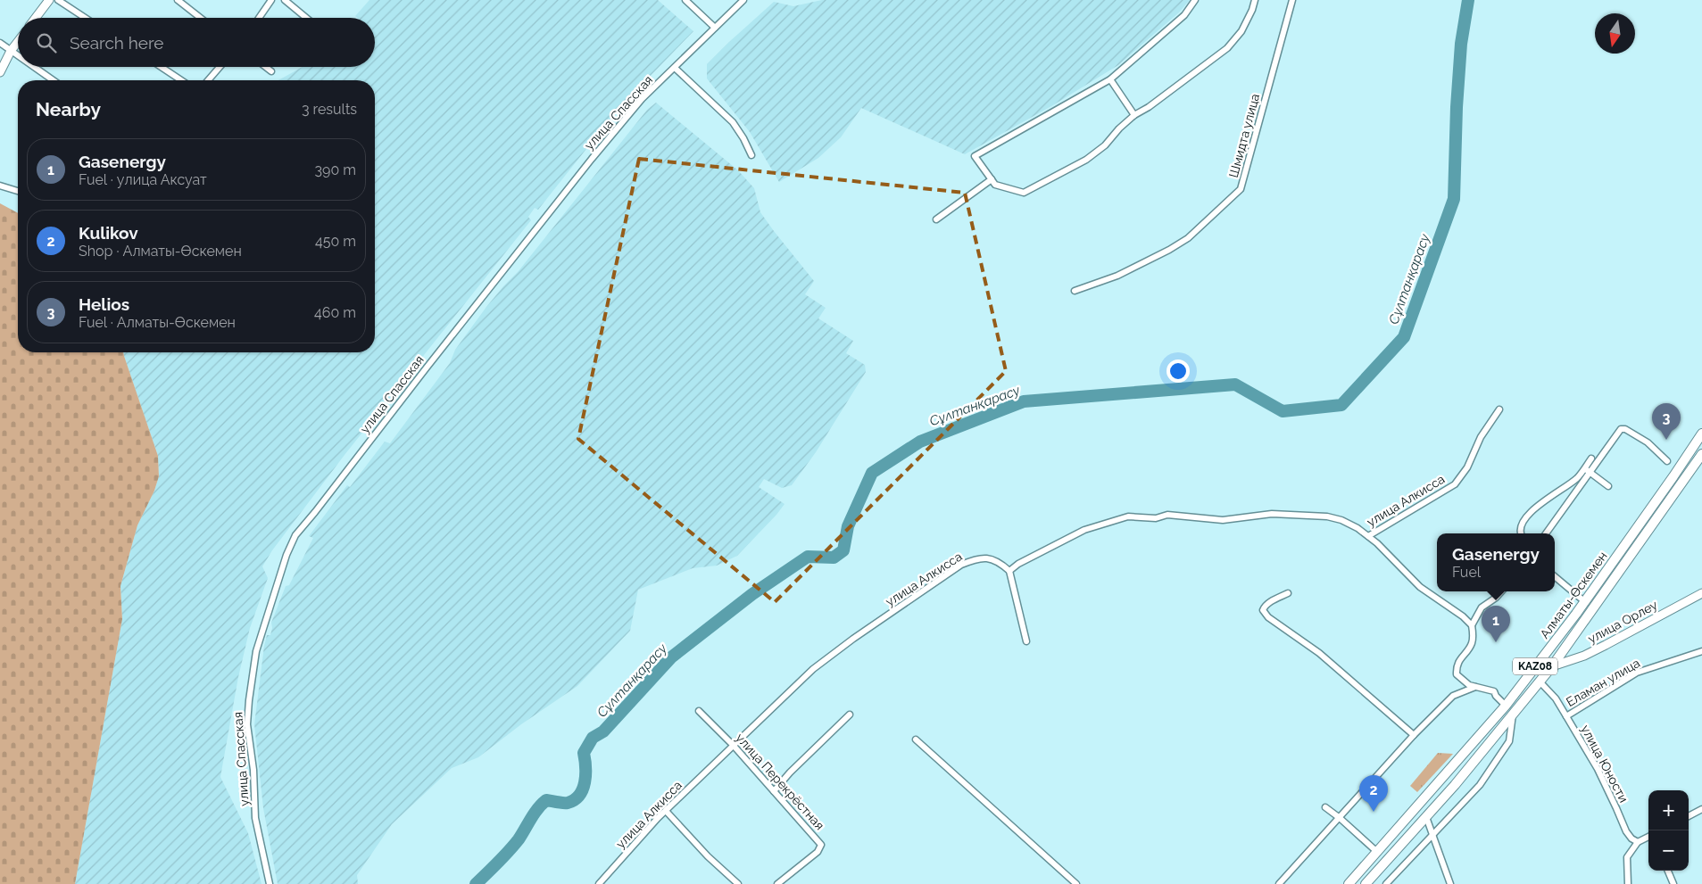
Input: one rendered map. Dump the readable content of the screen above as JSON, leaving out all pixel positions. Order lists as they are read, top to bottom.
{
  "streets": {
    "main road": ["Алматы-Өскемен", "KAZ08"],
    "street": [
      "улица Спасская",
      "Шмидта улица",
      "улица Алкисса",
      "улица Орлеу",
      "Еламан улица",
      "улица Юности",
      "улица Перекрёстная"
    ]
  },
  "crossings": [
    ["улица Алкисса", "улица Перекрёстная"],
    ["Алматы-Өскемен", "улица Орлеу"],
    ["Алматы-Өскемен", "улица Юности"],
    ["Еламан улица", "улица Юности"]
  ],
  "water": ["Сұлтанқарасу"],
  "north": "bottom",
  "page": {
    "search": "Search here",
    "heading": ["Nearby", "3 results"],
    "list": [
      {
        "mark": "1",
        "name": "Gasenergy",
        "note": "Fuel · улица Аксуат",
        "value": "390 m"
      },
      {
        "mark": "2",
        "name": "Kulikov",
        "note": "Shop · Алматы-Өскемен",
        "value": "450 m"
      },
      {
        "mark": "3",
        "name": "Helios",
        "note": "Fuel · Алматы-Өскемен",
        "value": "460 m"
      }
    ],
    "pins": ["3", "1", "2"],
    "popup": ["Gasenergy", "Fuel"],
    "map_buttons": ["+", "−"]
  }
}
